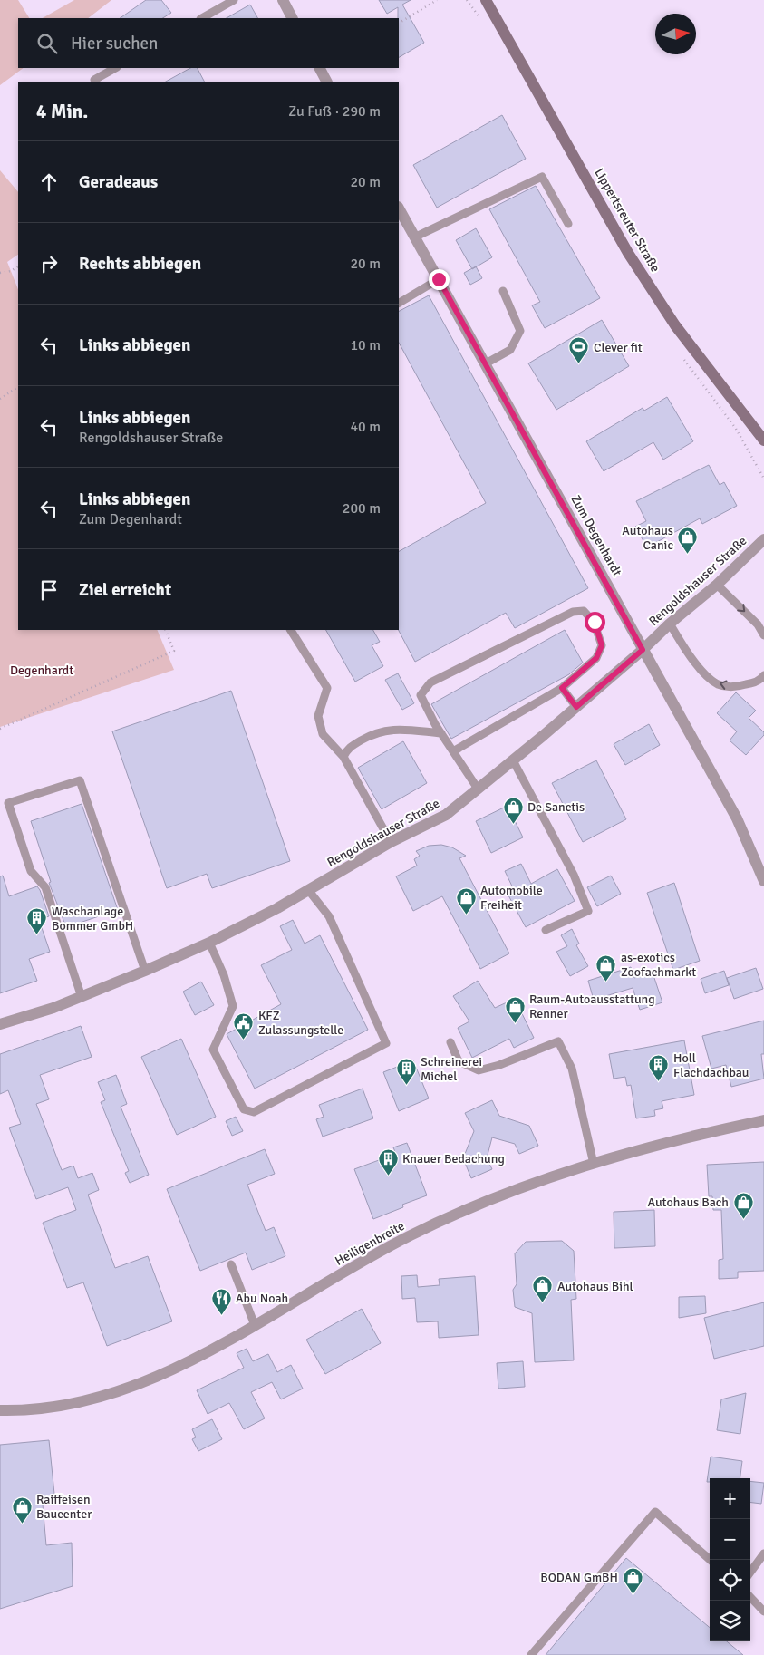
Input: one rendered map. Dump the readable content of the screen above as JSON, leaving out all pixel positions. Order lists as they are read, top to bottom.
{
  "streets": {
    "main road": ["Lippertsreuter Straße"],
    "street": ["Zum Degenhardt", "Rengoldshauser Straße", "Heiligenbreite"]
  },
  "crossings": [
    ["Zum Degenhardt", "Rengoldshauser Straße"]
  ],
  "parks": ["Degenhardt"],
  "places": {
    "sports": ["Clever fit"],
    "shop": [
      "Autohaus Canic",
      "De Sanctis",
      "Automobile Freiheit",
      "as-exotics Zoofachmarkt",
      "Raum-Autoausstattung Renner",
      "Autohaus Bach",
      "Autohaus Bihl",
      "Raiffeisen Baucenter",
      "BODAN GmBH"
    ],
    "building": [
      "Waschanlage Bommer GmbH",
      "Holl Flachdachbau",
      "Schreinerei Michel",
      "Knauer Bedachung"
    ],
    "public building": ["KFZ Zulassungstelle"],
    "restaurant": ["Abu Noah"]
  },
  "north": "right",
  "page": {
    "search": "Hier suchen",
    "heading": ["4 Min.", "Zu Fuß · 290 m"],
    "list": [
      ["Geradeaus", "20 m"],
      ["Rechts abbiegen", "20 m"],
      ["Links abbiegen", "10 m"],
      ["Links abbiegen", "Rengoldshauser Straße", "40 m"],
      ["Links abbiegen", "Zum Degenhardt", "200 m"],
      "Ziel erreicht"
    ],
    "map_buttons": ["+", "−"]
  }
}
